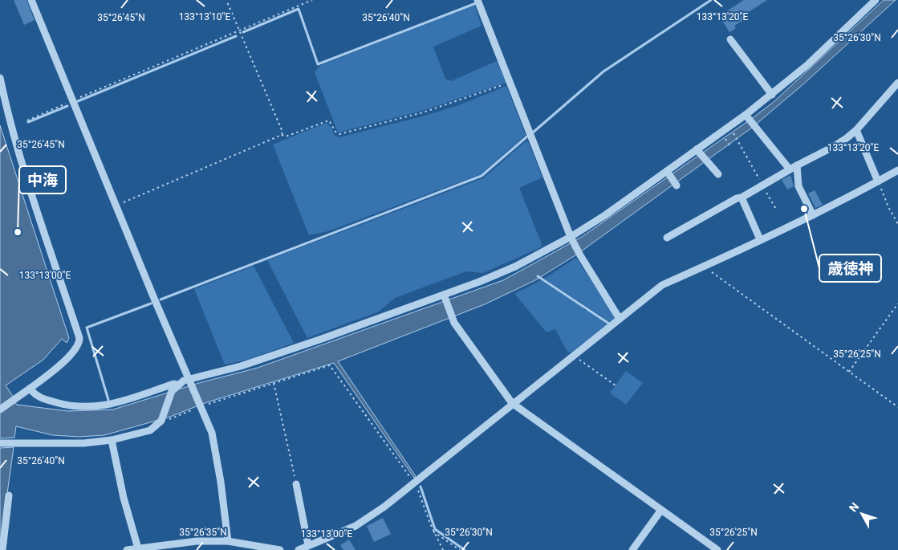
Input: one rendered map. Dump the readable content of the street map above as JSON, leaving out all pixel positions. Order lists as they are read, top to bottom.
{
  "places": ["歳徳神", "中海"],
  "north": "top left",
  "coordinates": [
    "133°13'20\"E",
    "133°13'10\"E",
    "35°26'45\"N",
    "35°26'40\"N",
    "35°26'30\"N",
    "133°13'00\"E",
    "35°26'25\"N",
    "35°26'35\"N"
  ]
}
